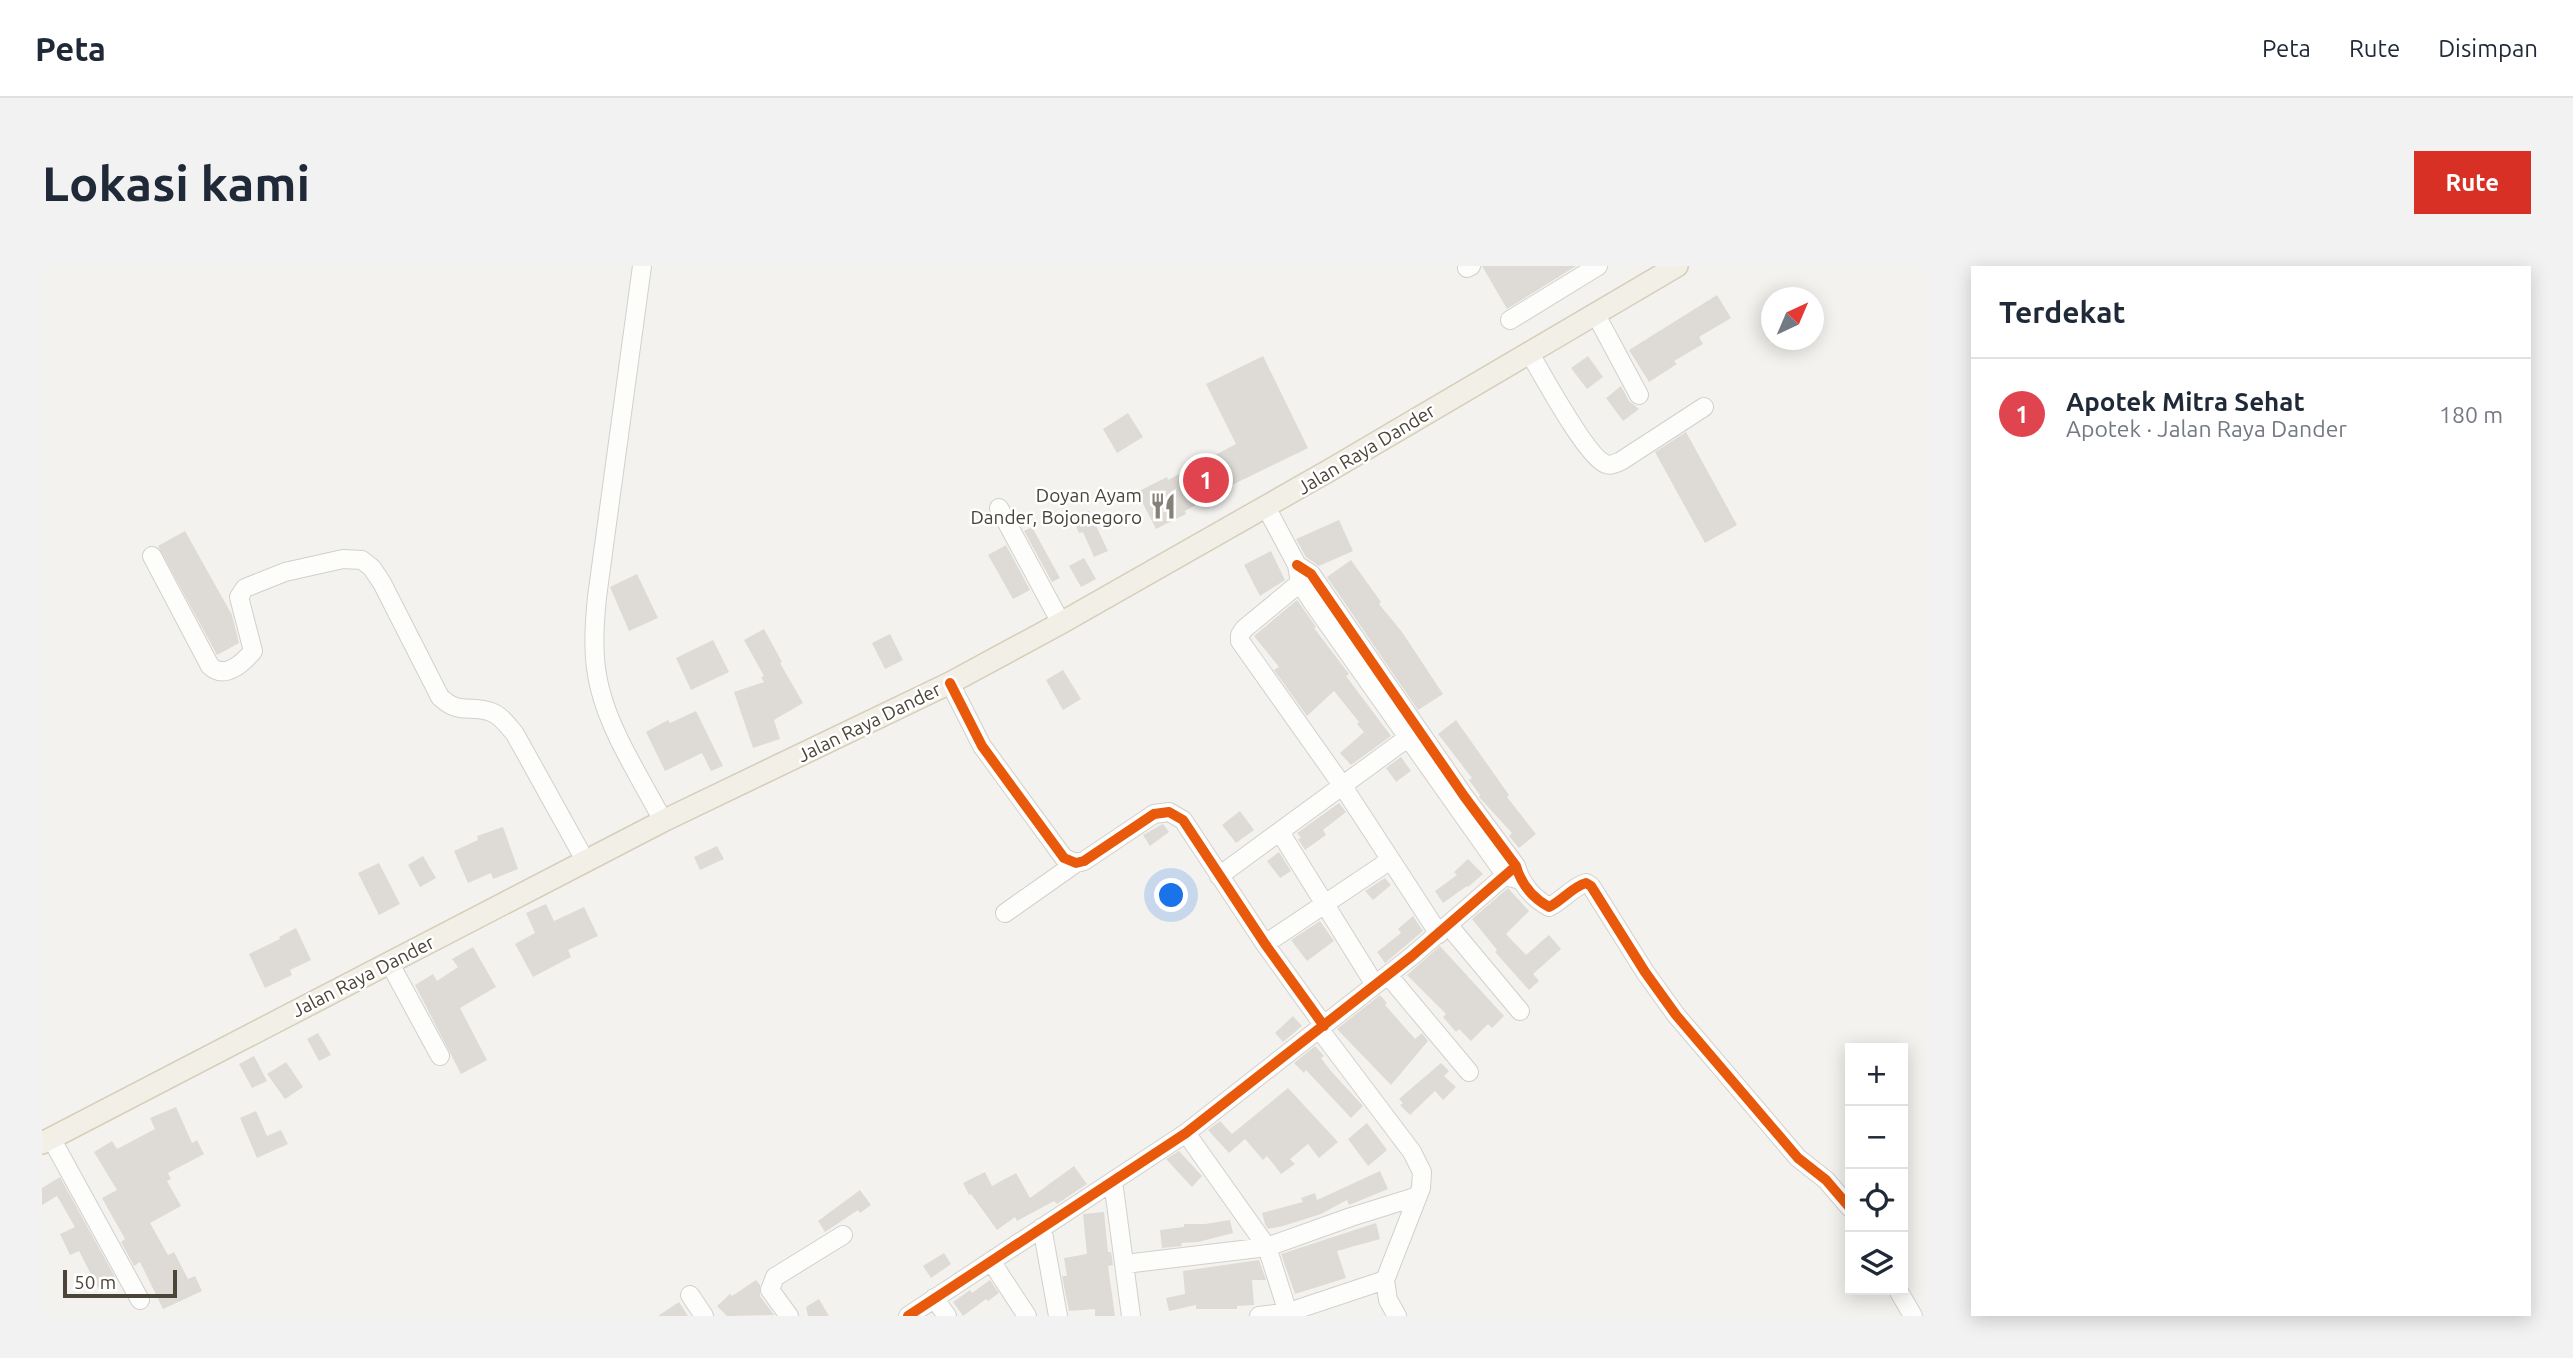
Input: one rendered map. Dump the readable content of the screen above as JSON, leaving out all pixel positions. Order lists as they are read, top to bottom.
{
  "streets": {
    "main road": ["Jalan Raya Dander"]
  },
  "places": {
    "restaurant": ["Doyan Ayam Dander, Bojonegoro"]
  },
  "scale_bar": "50 m",
  "north": "top right",
  "page": {
    "header": "Peta",
    "nav": ["Peta", "Rute", "Disimpan"],
    "buttons": "Rute",
    "title": "Lokasi kami",
    "heading": "Terdekat",
    "list": [
      {
        "mark": "1",
        "name": "Apotek Mitra Sehat",
        "note": "Apotek · Jalan Raya Dander",
        "value": "180 m"
      }
    ],
    "pins": "1",
    "map_buttons": ["+", "−"],
    "scale": "50 m"
  }
}
